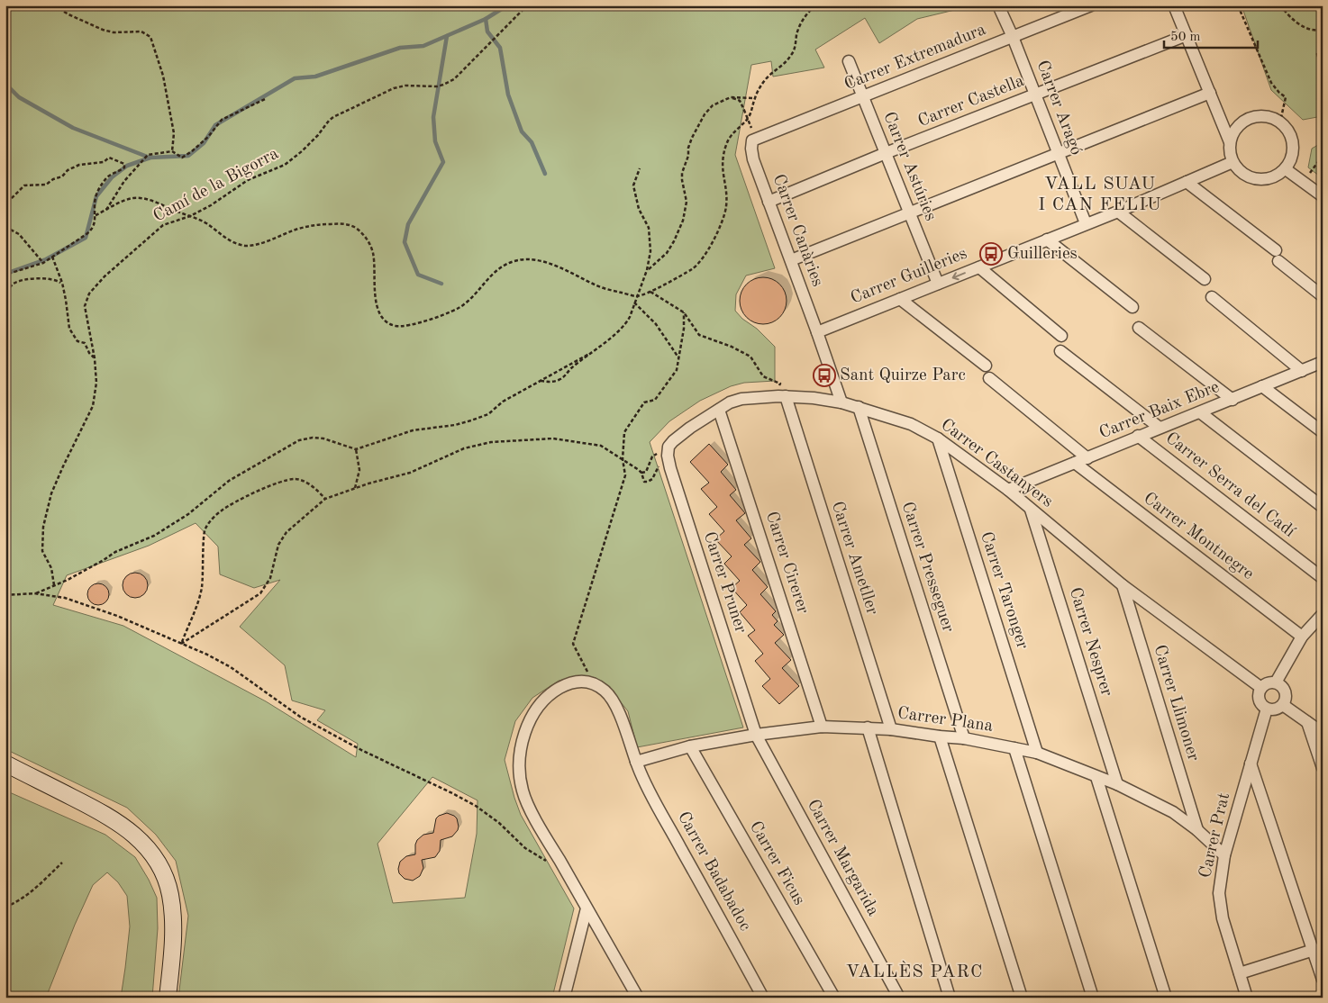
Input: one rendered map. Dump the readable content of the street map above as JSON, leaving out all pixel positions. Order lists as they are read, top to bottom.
{
  "streets": {
    "street": [
      "Carrer Extremadura",
      "Carrer Castella",
      "Carrer Aragó",
      "Carrer Astúries",
      "Carrer Canàries",
      "Carrer Guilleries",
      "Carrer Baix Ebre",
      "Carrer Castanyers",
      "Carrer Serra del Cadí",
      "Carrer Montnegre",
      "Carrer Ametller",
      "Carrer Cirerer",
      "Carrer Presseguer",
      "Carrer Pruner",
      "Carrer Taronger",
      "Carrer Nesprer",
      "Carrer Llimoner",
      "Carrer Plana",
      "Carrer Prat",
      "Carrer Margarida",
      "Carrer Ficus",
      "Carrer Badabadoc"
    ],
    "path": ["Camí de la Bigorra"]
  },
  "crossings": [
    ["Carrer Extremadura", "Carrer Aragó"],
    ["Carrer Extremadura", "Carrer Astúries"],
    ["Carrer Extremadura", "Carrer Canàries"],
    ["Carrer Castella", "Carrer Aragó"],
    ["Carrer Castella", "Carrer Astúries"],
    ["Carrer Castella", "Carrer Canàries"],
    ["Carrer Aragó", "Carrer Guilleries"],
    ["Carrer Astúries", "Carrer Guilleries"],
    ["Carrer Canàries", "Carrer Guilleries"],
    ["Carrer Baix Ebre", "Carrer Castanyers"],
    ["Carrer Baix Ebre", "Carrer Serra del Cadí"],
    ["Carrer Baix Ebre", "Carrer Montnegre"],
    ["Carrer Castanyers", "Carrer Ametller"],
    ["Carrer Castanyers", "Carrer Cirerer"],
    ["Carrer Castanyers", "Carrer Presseguer"],
    ["Carrer Castanyers", "Carrer Pruner"],
    ["Carrer Castanyers", "Carrer Taronger"],
    ["Carrer Castanyers", "Carrer Nesprer"],
    ["Carrer Castanyers", "Carrer Llimoner"],
    ["Carrer Castanyers", "Carrer Prat"],
    ["Carrer Ametller", "Carrer Plana"],
    ["Carrer Cirerer", "Carrer Plana"],
    ["Carrer Presseguer", "Carrer Plana"],
    ["Carrer Pruner", "Carrer Plana"],
    ["Carrer Pruner", "Carrer Margarida"],
    ["Carrer Taronger", "Carrer Plana"],
    ["Carrer Nesprer", "Carrer Plana"],
    ["Carrer Llimoner", "Carrer Plana"],
    ["Carrer Plana", "Carrer Prat"],
    ["Carrer Plana", "Carrer Margarida"],
    ["Carrer Plana", "Carrer Ficus"],
    ["Carrer Plana", "Carrer Badabadoc"]
  ],
  "districts": ["VALL SUAU I CAN FELIU", "VALLÈS PARC"],
  "places": {
    "bus stop": ["Guilleries", "Sant Quirze Parc"]
  },
  "scale_bar": "50 m"
}
